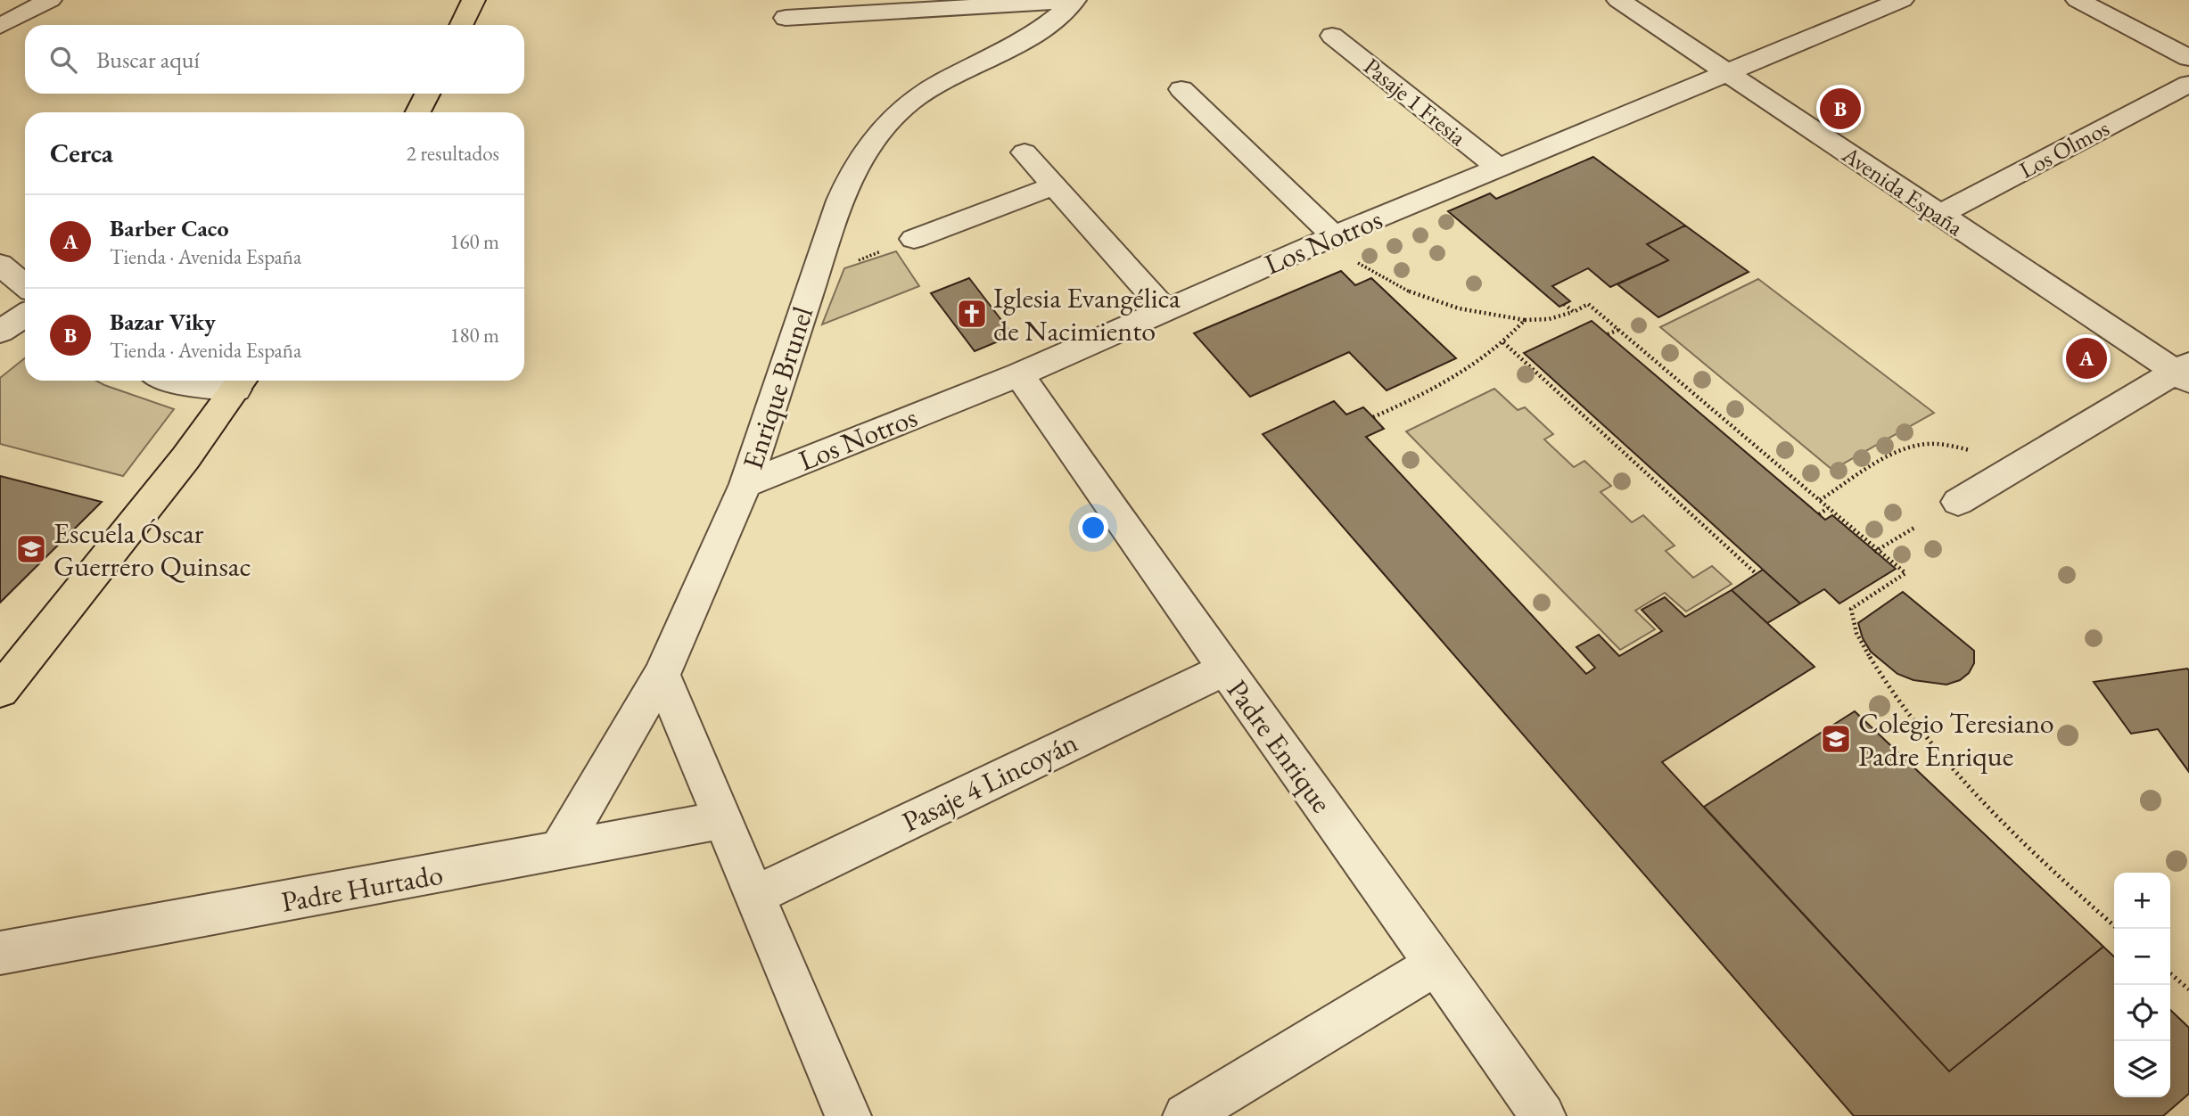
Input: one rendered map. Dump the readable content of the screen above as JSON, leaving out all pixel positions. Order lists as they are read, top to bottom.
{
  "streets": {
    "street": [
      "Pasaje 1 Fresia",
      "Los Olmos",
      "Avenida España",
      "Los Notros",
      "Enrique Brunel",
      "Padre Enrique",
      "Pasaje 4 Lincoyán",
      "Padre Hurtado"
    ]
  },
  "crossings": [
    ["Pasaje 1 Fresia", "Los Notros"],
    ["Los Olmos", "Avenida España"],
    ["Avenida España", "Los Notros"],
    ["Los Notros", "Enrique Brunel"],
    ["Los Notros", "Padre Enrique"],
    ["Enrique Brunel", "Padre Hurtado"],
    ["Padre Enrique", "Pasaje 4 Lincoyán"]
  ],
  "places": {
    "church": ["Iglesia Evangélica de Nacimiento"],
    "school or university": ["Escuela Óscar Guerrero Quinsac", "Colegio Teresiano Padre Enrique"]
  },
  "page": {
    "search": "Buscar aquí",
    "pins": ["B", "A"],
    "heading": ["Cerca", "2 resultados"],
    "list": [
      {
        "mark": "A",
        "name": "Barber Caco",
        "note": "Tienda · Avenida España",
        "value": "160 m"
      },
      {
        "mark": "B",
        "name": "Bazar Viky",
        "note": "Tienda · Avenida España",
        "value": "180 m"
      }
    ],
    "map_buttons": ["+", "−"]
  }
}
